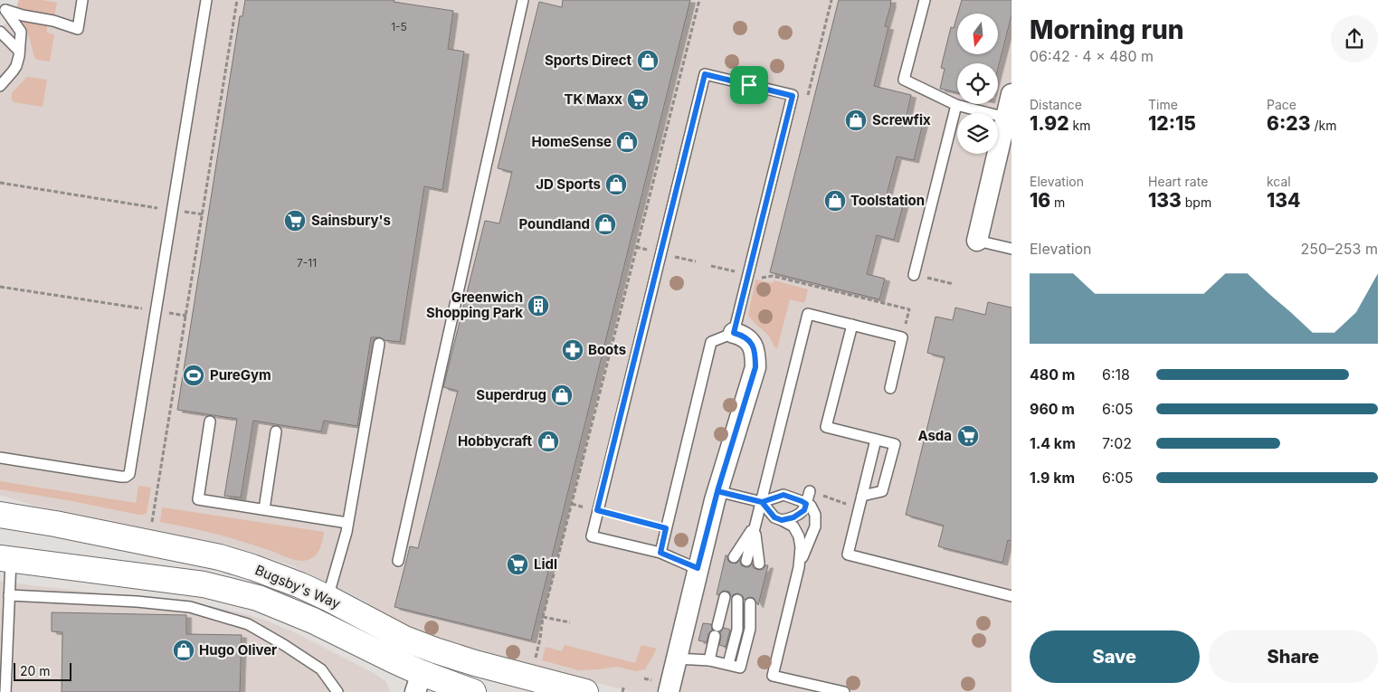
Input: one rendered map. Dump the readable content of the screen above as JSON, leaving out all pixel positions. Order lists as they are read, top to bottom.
{
  "streets": {
    "street": ["Bugsby's Way"]
  },
  "places": {
    "shop": [
      "Sports Direct",
      "Screwfix",
      "HomeSense",
      "JD Sports",
      "Toolstation",
      "Poundland",
      "Superdrug",
      "Hobbycraft",
      "Hugo Oliver"
    ],
    "supermarket": [
      "TK Maxx",
      "Sainsbury's",
      "Asda",
      "Lidl"
    ],
    "building": ["Greenwich Shopping Park"],
    "pharmacy": ["Boots"],
    "sports": ["PureGym"]
  },
  "house_numbers": ["1-5", "7-11"],
  "scale_bar": "20 m",
  "north": "bottom",
  "page": {
    "heading": ["Morning run", "06:42 · 4 × 480 m"],
    "stats": [
      ["Distance", "1.92 km"],
      ["Time", "12:15"],
      ["Pace", "6:23 /km"],
      ["Elevation", "16 m"],
      ["Heart rate", "133 bpm"],
      ["kcal", "134"]
    ],
    "chart": ["Elevation", "250–253 m"],
    "list": [
      {
        "name": "480 m",
        "note": "6:18"
      },
      {
        "name": "960 m",
        "note": "6:05"
      },
      {
        "name": "1.4 km",
        "note": "7:02"
      },
      {
        "name": "1.9 km",
        "note": "6:05"
      }
    ],
    "buttons": ["Save", "Share"],
    "scale": "20 m"
  }
}
